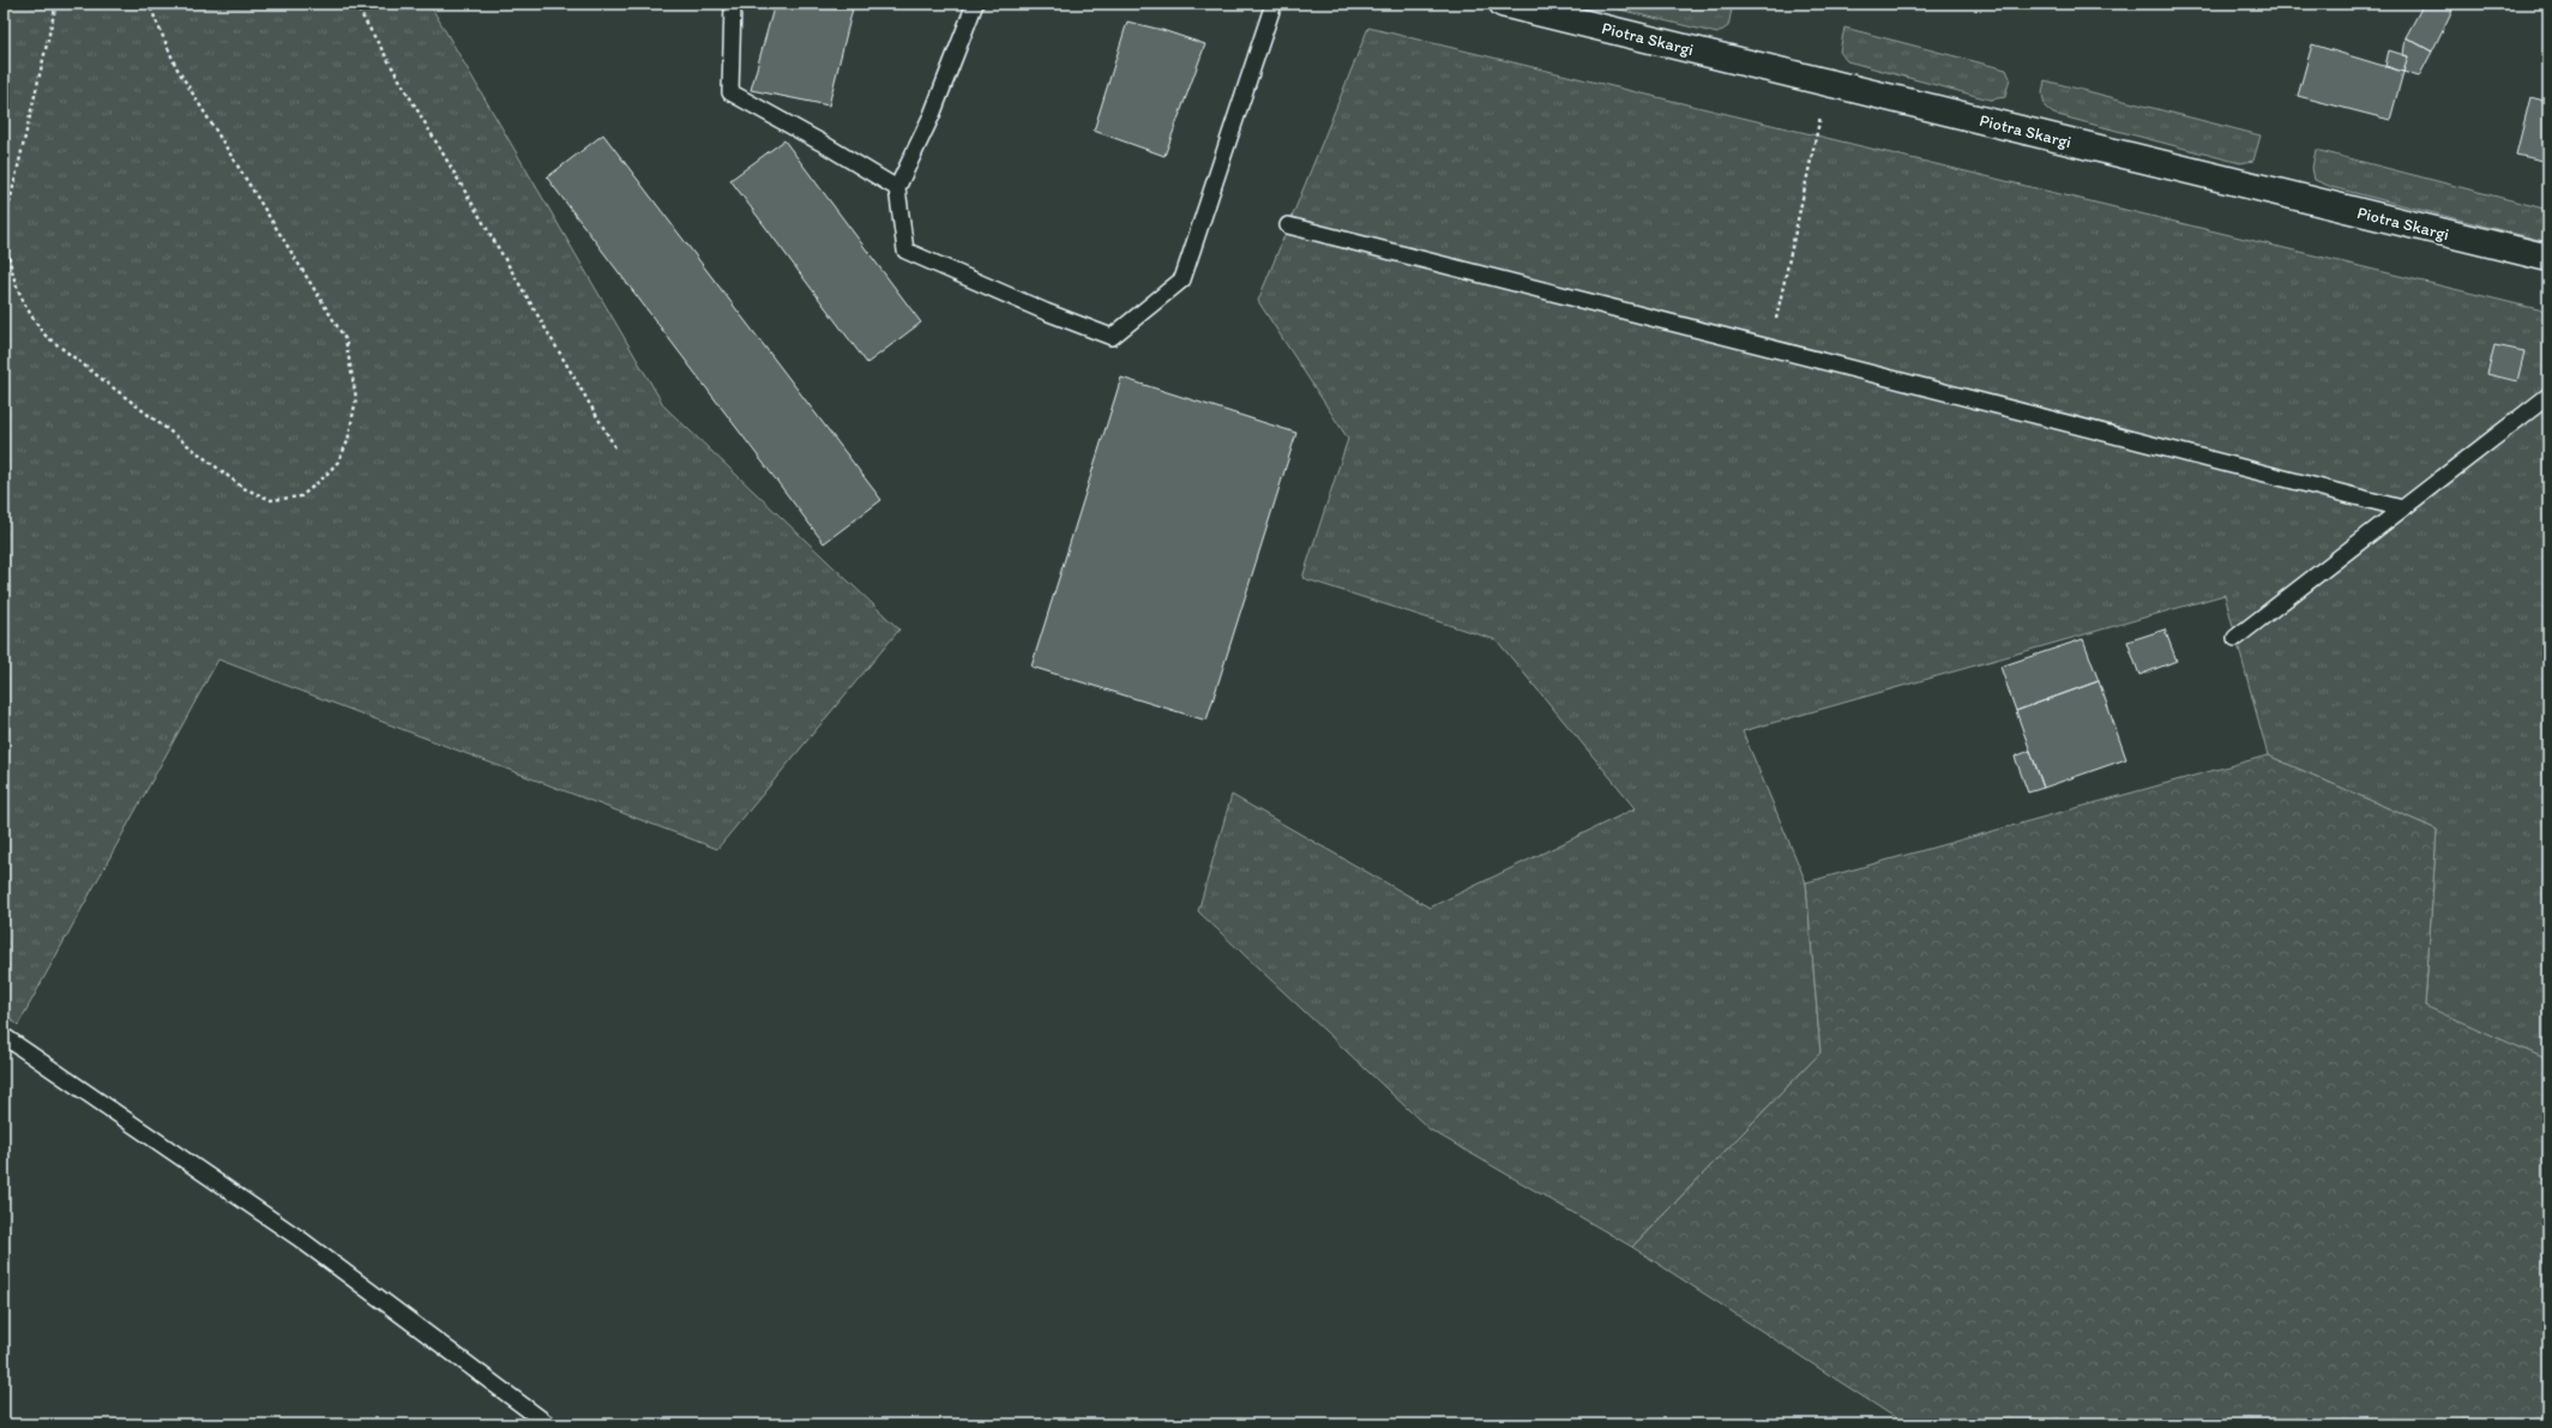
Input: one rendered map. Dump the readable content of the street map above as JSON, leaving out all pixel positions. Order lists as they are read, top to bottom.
{
  "streets": {
    "street": ["Piotra Skargi"]
  }
}
